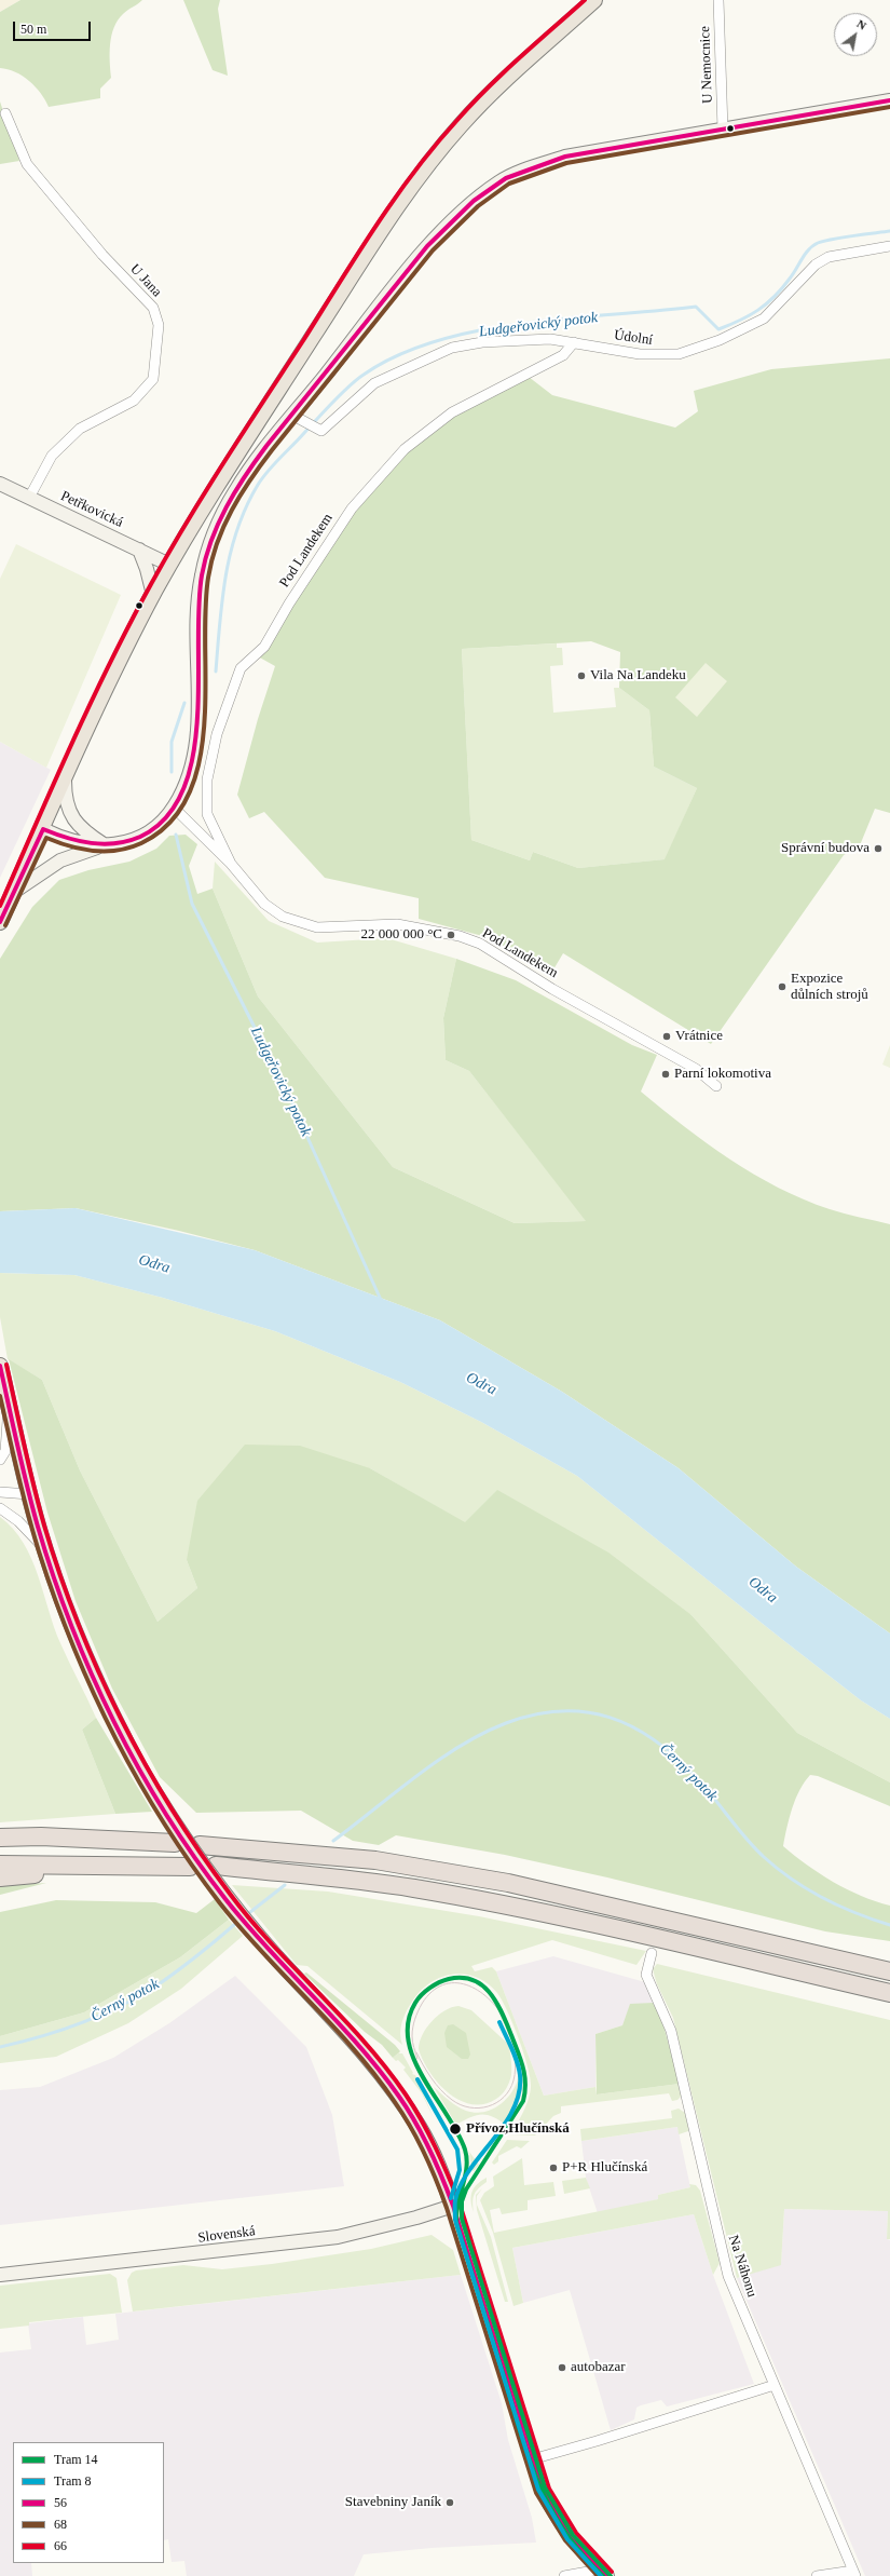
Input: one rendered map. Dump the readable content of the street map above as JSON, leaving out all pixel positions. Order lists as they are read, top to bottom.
{
  "streets": {
    "street": [
      "U Nemocnice",
      "U Jana",
      "Údolní",
      "Petřkovická",
      "Pod Landekem",
      "Slovenská",
      "Na Náhonu"
    ]
  },
  "crossings": [
    ["U Jana", "Petřkovická"],
    ["Údolní", "Pod Landekem"]
  ],
  "water": ["Ludgeřovický potok", "Odra", "Černý potok"],
  "places": [
    "Vila Na Landeku",
    "Správní budova",
    "22 000 000 °C",
    "Expozice důlních strojů",
    "Vrátnice",
    "Parní lokomotiva",
    "Přívoz,Hlučínská",
    "P+R Hlučínská",
    "autobazar",
    "Stavebniny Janík"
  ],
  "lines": [
    "transit line 66",
    "transit line 56",
    "transit line 68",
    "tram line 14",
    "tram line 8"
  ],
  "legend": [
    "Tram 14",
    "Tram 8",
    "56",
    "68",
    "66"
  ],
  "scale_bar": "50 m",
  "north": "top right"
}
